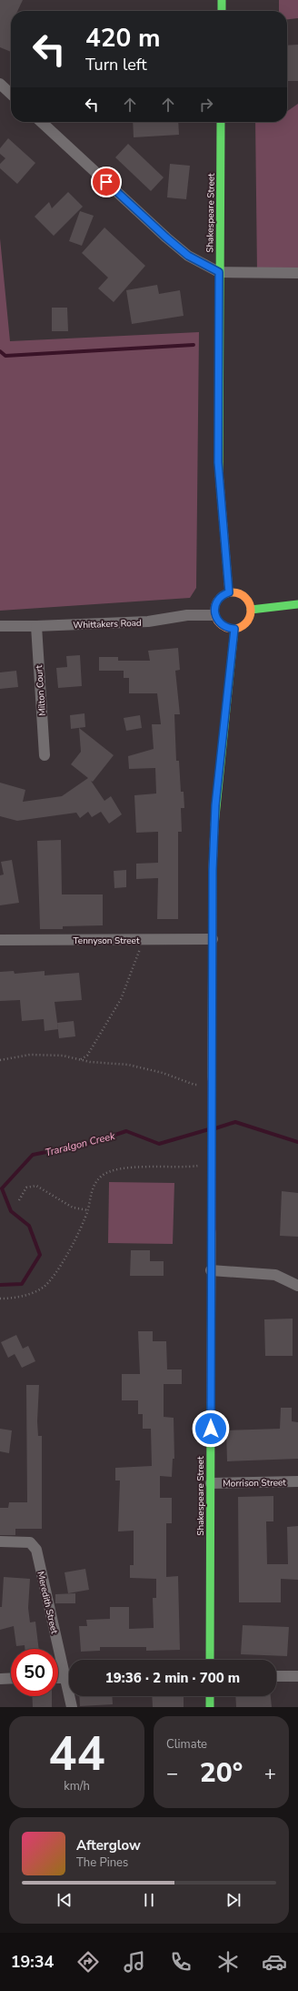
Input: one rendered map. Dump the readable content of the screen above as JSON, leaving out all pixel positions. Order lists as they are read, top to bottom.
{
  "streets": {
    "main road": ["Shakespeare Street"],
    "street": [
      "Whittakers Road",
      "Milton Court",
      "Tennyson Street",
      "Morrison Street",
      "Meredith Street"
    ]
  },
  "crossings": [
    ["Shakespeare Street", "Whittakers Road"],
    ["Shakespeare Street", "Tennyson Street"],
    ["Shakespeare Street", "Morrison Street"],
    ["Whittakers Road", "Milton Court"]
  ],
  "water": ["Traralgon Creek"],
  "page": {
    "turn": ["420 m", "Turn left"],
    "limit": "50",
    "trip": "19:36 · 2 min · 700 m",
    "tile": [
      ["44", "km/h"],
      "Climate"
    ],
    "heat": ["−", "20°", "+"],
    "song": ["Afterglow", "The Pines"],
    "tabs": "19:34"
  }
}
